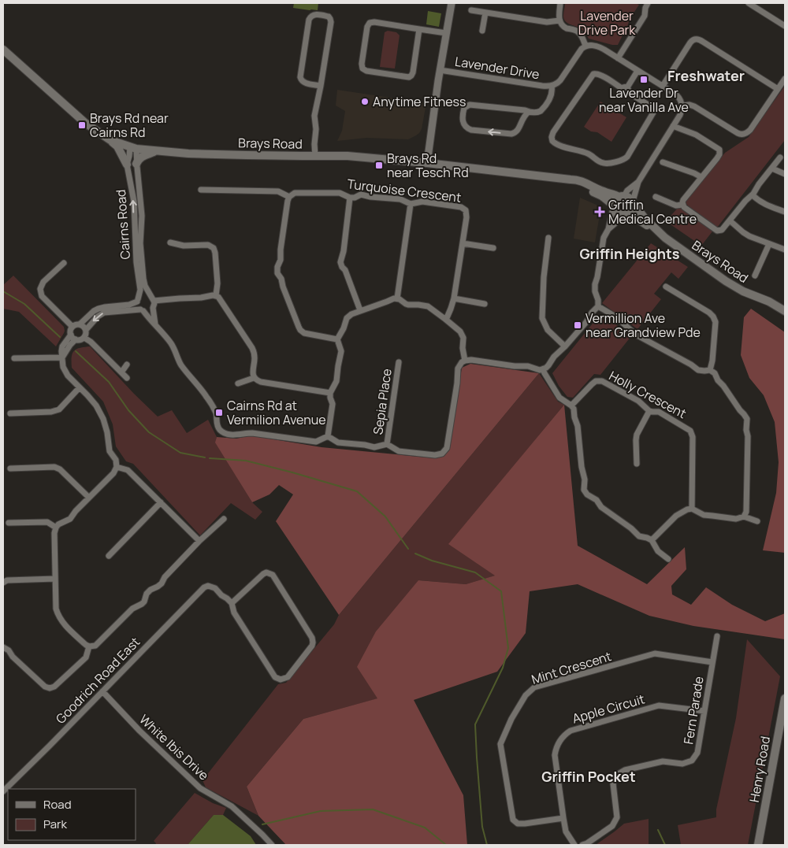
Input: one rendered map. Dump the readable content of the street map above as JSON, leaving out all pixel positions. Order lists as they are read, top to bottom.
{
  "streets": {
    "main road": ["Brays Road", "Henry Road"],
    "street": [
      "Lavender Drive",
      "Turquoise Crescent",
      "Cairns Road",
      "Holly Crescent",
      "Sepia Place",
      "Mint Crescent",
      "Goodrich Road East",
      "Apple Circuit",
      "Fern Parade",
      "White Ibis Drive"
    ]
  },
  "crossings": [
    ["Brays Road", "Cairns Road"],
    ["Mint Crescent", "Apple Circuit"],
    ["Mint Crescent", "Fern Parade"],
    ["Goodrich Road East", "White Ibis Drive"],
    ["Apple Circuit", "Fern Parade"]
  ],
  "districts": ["Freshwater", "Griffin Heights", "Griffin Pocket"],
  "parks": ["Lavender Drive Park"],
  "places": {
    "transit": [
      "Lavender Dr near Vanilla Ave",
      "Brays Rd near Cairns Rd",
      "Brays Rd near Tesch Rd",
      "Vermillion Ave near Grandview Pde",
      "Cairns Rd at Vermilion Avenue"
    ],
    "other": ["Anytime Fitness"],
    "health": ["Griffin Medical Centre"]
  },
  "legend": ["Road", "Park"]
}
